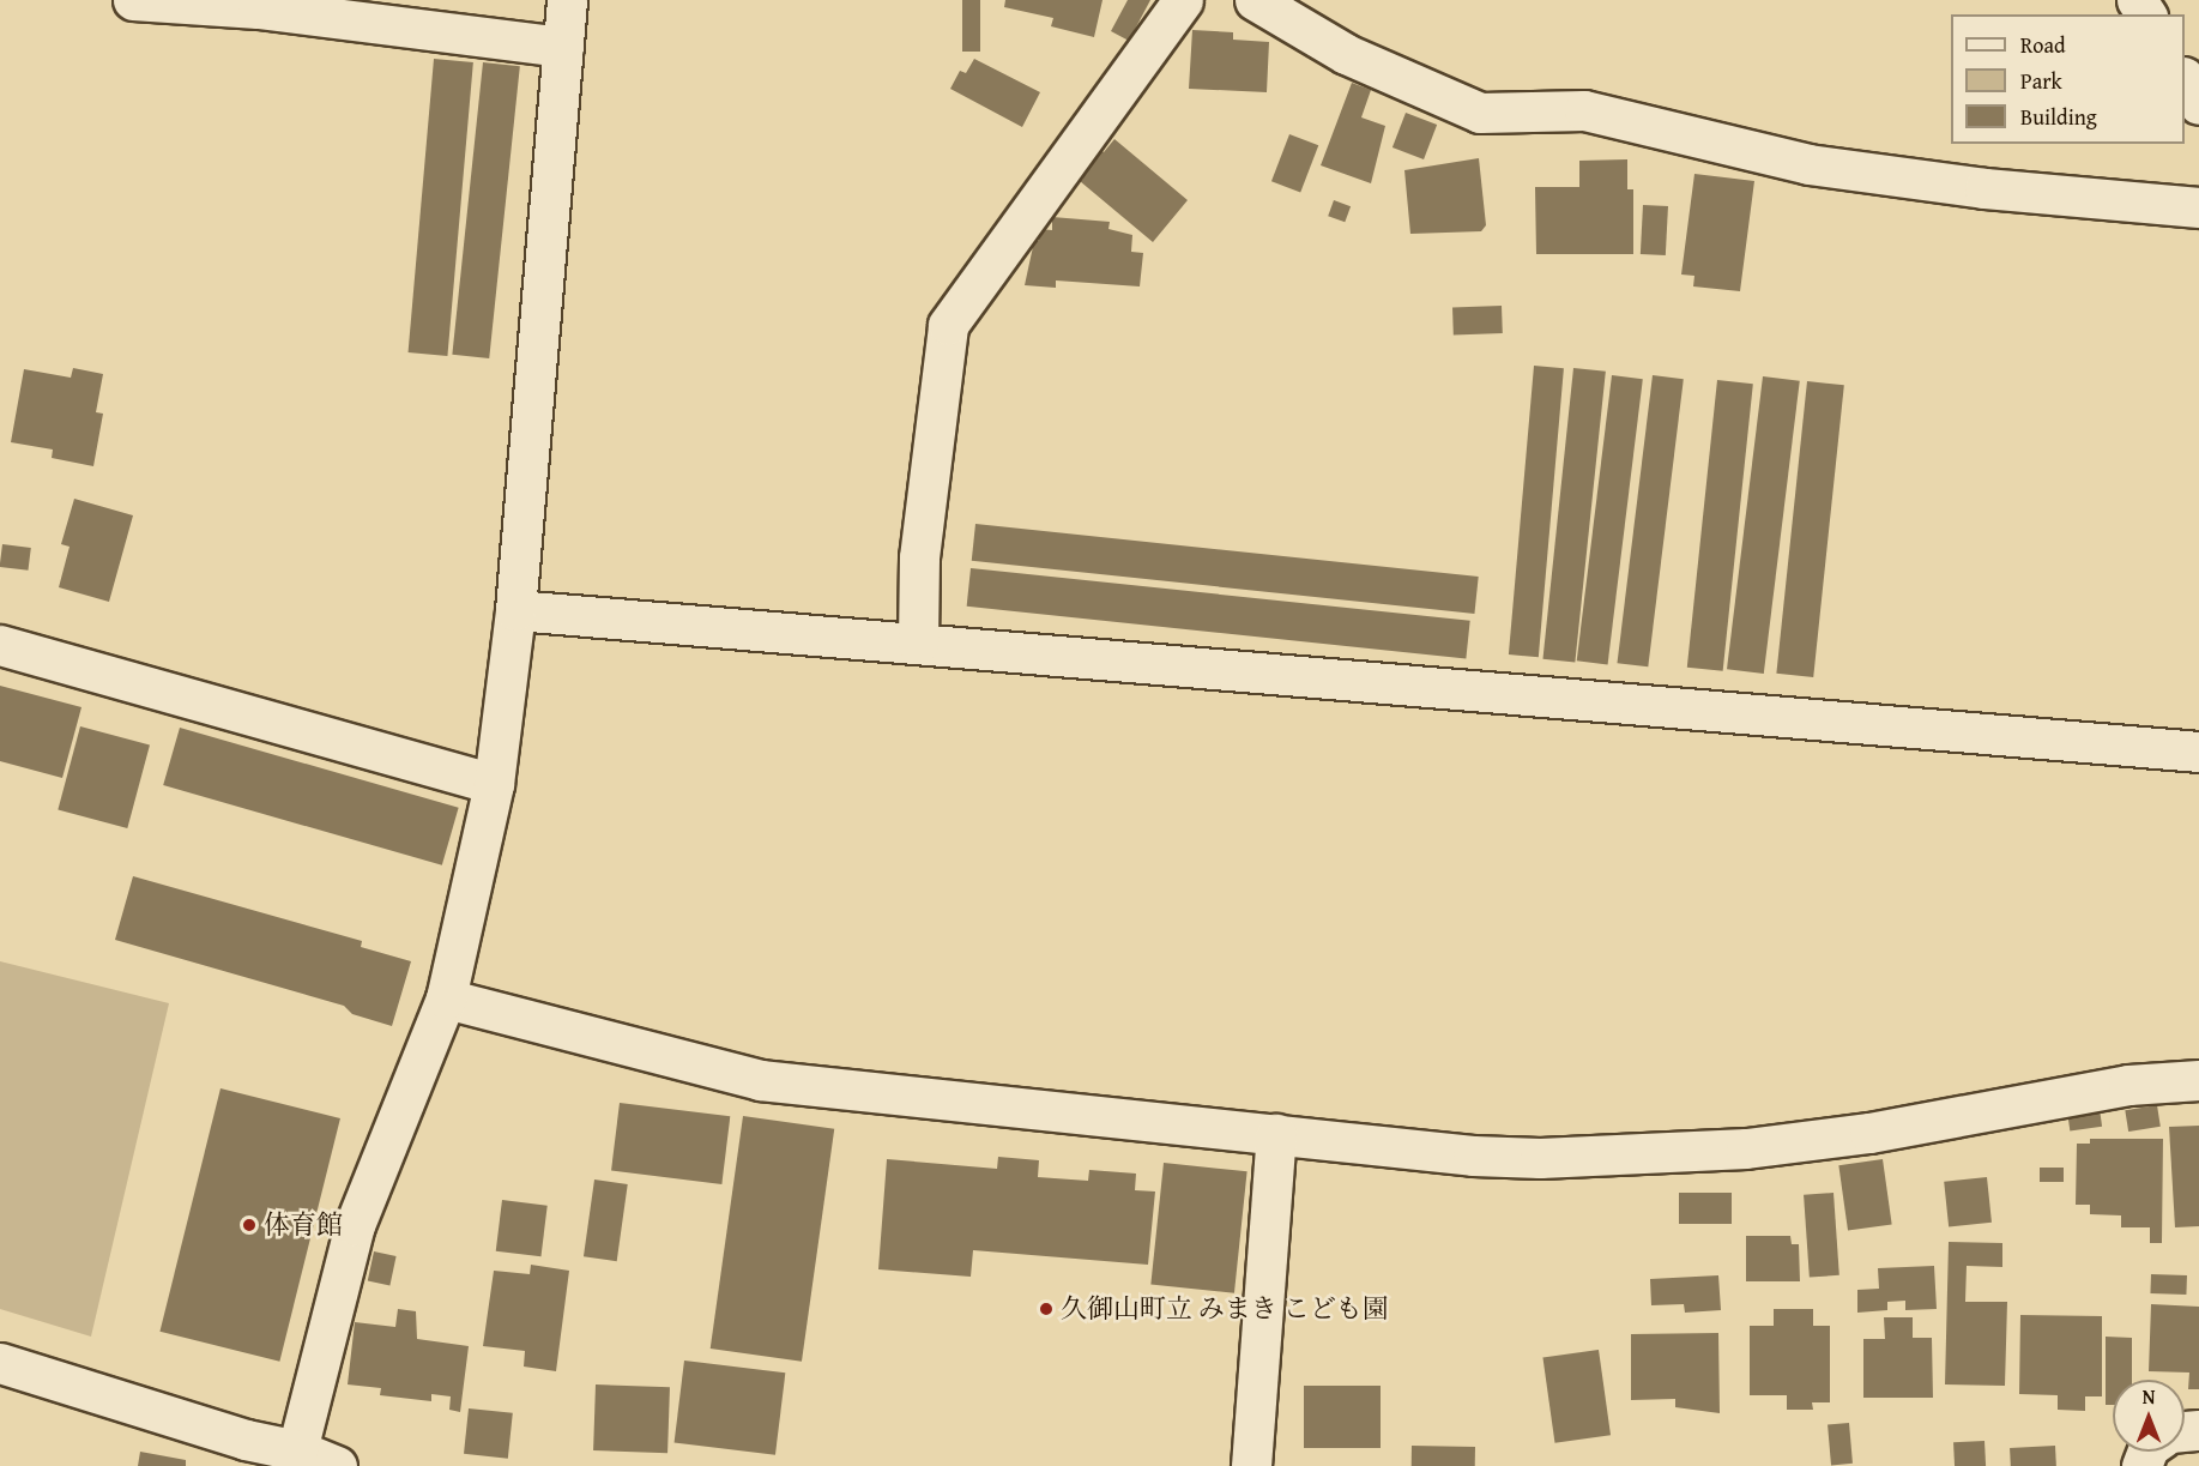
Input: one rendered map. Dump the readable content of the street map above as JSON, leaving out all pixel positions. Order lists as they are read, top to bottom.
{
  "places": ["体育館", "久御山町立 みまき こども園"],
  "legend": ["Road", "Park", "Building"],
  "north": "top"
}
